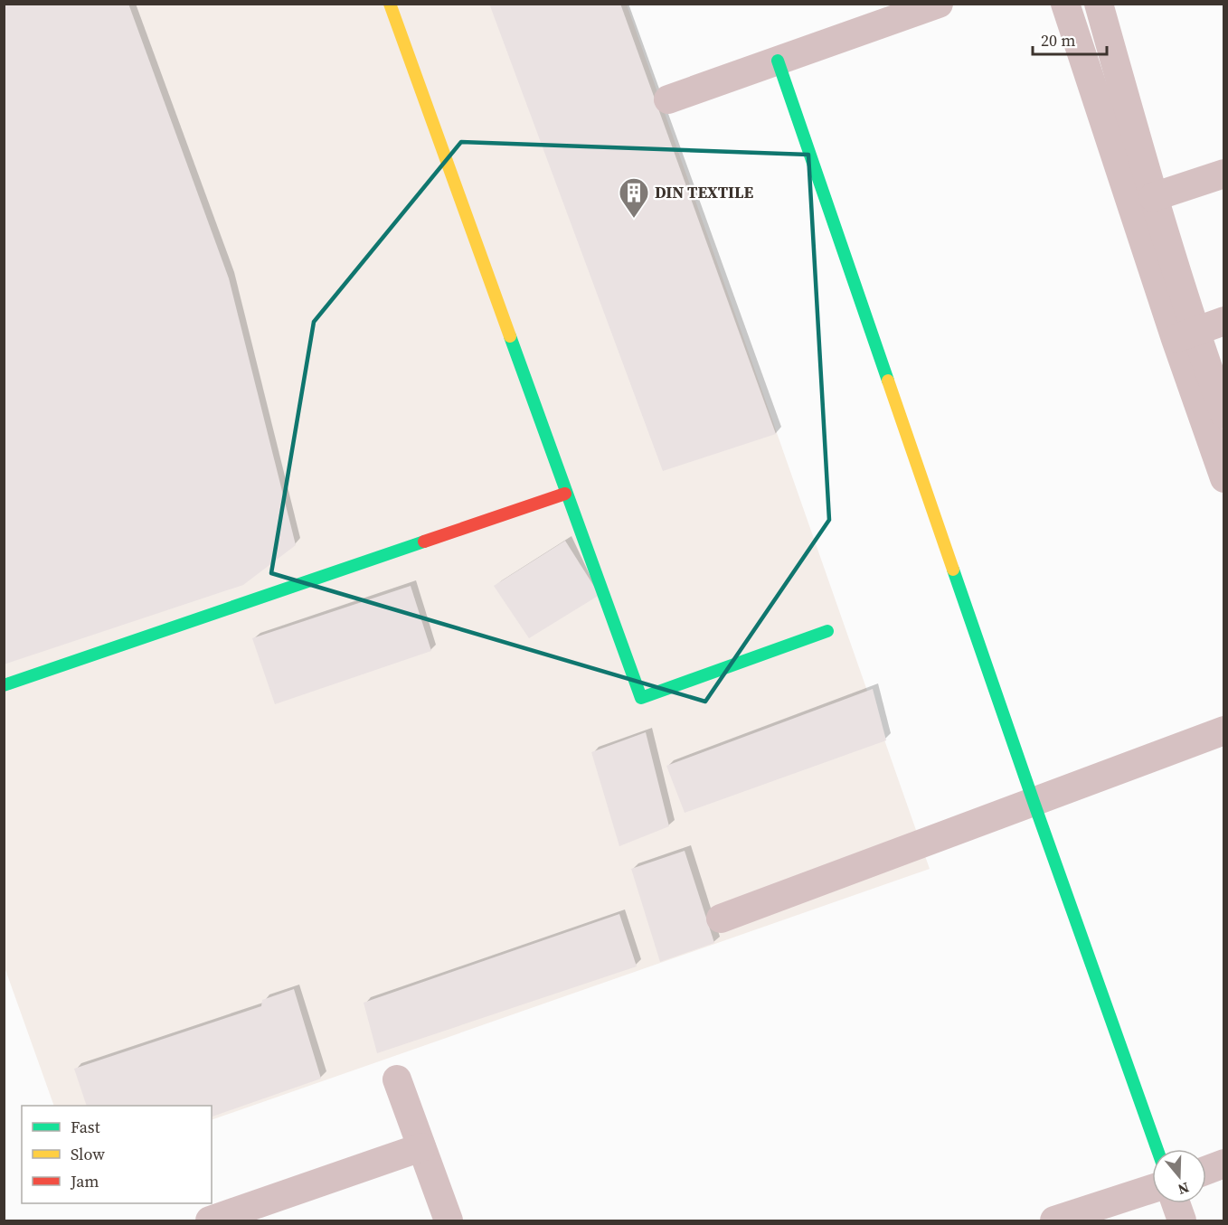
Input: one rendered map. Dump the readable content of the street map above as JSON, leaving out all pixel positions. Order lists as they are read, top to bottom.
{
  "places": {
    "building": ["DIN TEXTILE"]
  },
  "legend": ["Fast", "Slow", "Jam"],
  "scale_bar": "20 m",
  "north": "bottom"
}
